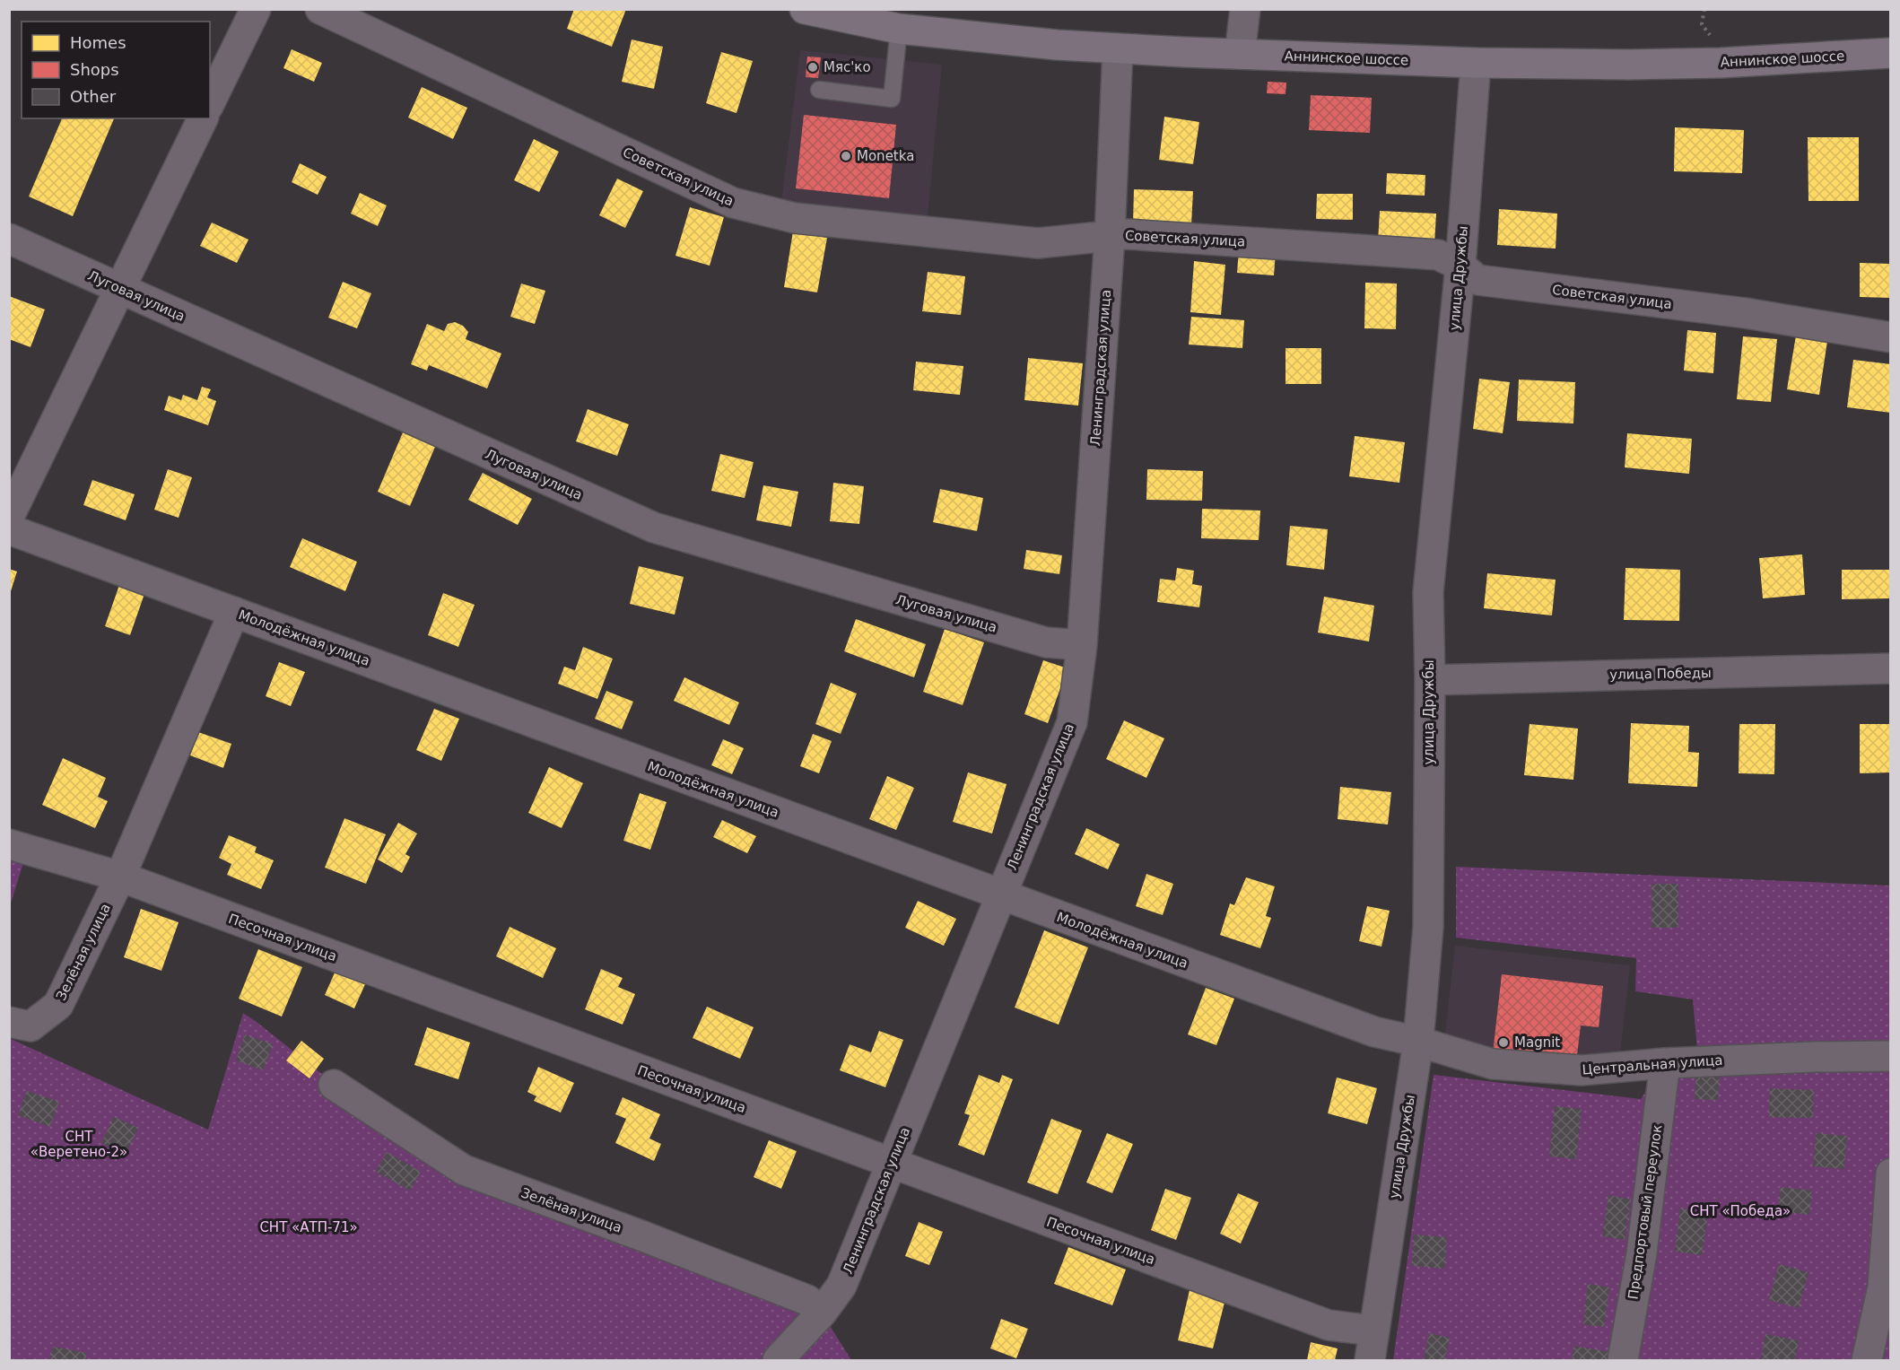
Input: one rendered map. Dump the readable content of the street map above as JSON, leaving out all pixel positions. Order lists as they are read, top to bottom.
{
  "streets": {
    "main road": ["Аннинское шоссе"],
    "street": [
      "Советская улица",
      "улица Дружбы",
      "Луговая улица",
      "Ленинградская улица",
      "Молодёжная улица",
      "улица Победы",
      "Песочная улица",
      "Зелёная улица",
      "Центральная улица",
      "Предпортовый переулок"
    ]
  },
  "crossings": [
    ["Аннинское шоссе", "улица Дружбы"],
    ["Аннинское шоссе", "Ленинградская улица"],
    ["Советская улица", "улица Дружбы"],
    ["Советская улица", "Ленинградская улица"],
    ["улица Дружбы", "Молодёжная улица"],
    ["улица Дружбы", "улица Победы"],
    ["улица Дружбы", "Песочная улица"],
    ["улица Дружбы", "Центральная улица"],
    ["Луговая улица", "Ленинградская улица"],
    ["Ленинградская улица", "Молодёжная улица"],
    ["Ленинградская улица", "Песочная улица"],
    ["Ленинградская улица", "Зелёная улица"],
    ["Молодёжная улица", "Зелёная улица"],
    ["Молодёжная улица", "Центральная улица"],
    ["Песочная улица", "Зелёная улица"],
    ["Центральная улица", "Предпортовый переулок"]
  ],
  "parks": ["СНТ «Веретено-2»", "СНТ «Победа»", "СНТ «АТП-71»"],
  "places": ["Мяс'ко", "Monetka", "Magnit"],
  "legend": ["Homes", "Shops", "Other"]
}
